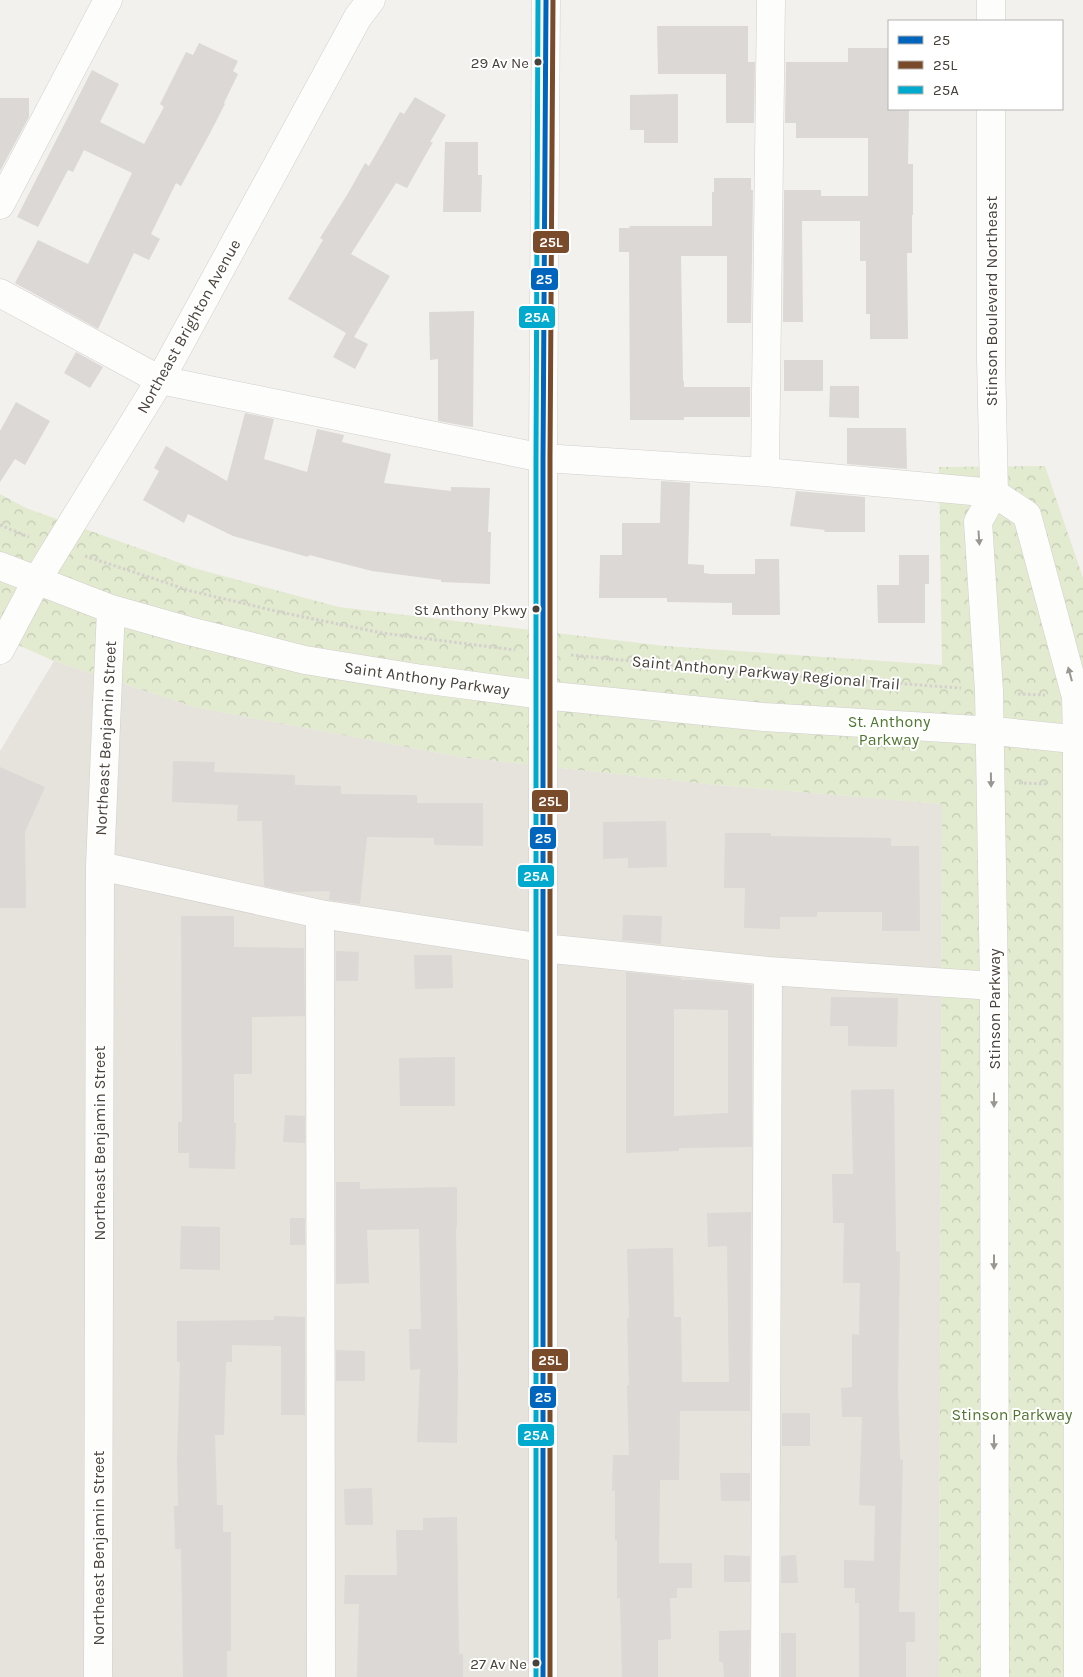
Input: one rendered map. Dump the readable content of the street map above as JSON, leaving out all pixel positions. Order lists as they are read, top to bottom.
{
  "streets": {
    "street": [
      "Stinson Boulevard Northeast",
      "Northeast Brighton Avenue",
      "Saint Anthony Parkway",
      "Northeast Benjamin Street",
      "Stinson Parkway"
    ],
    "path": ["Saint Anthony Parkway Regional Trail"]
  },
  "crossings": [
    ["Northeast Brighton Avenue", "Saint Anthony Parkway"],
    ["Saint Anthony Parkway", "Northeast Benjamin Street"],
    ["Saint Anthony Parkway", "Stinson Parkway"]
  ],
  "parks": ["St. Anthony Parkway", "Stinson Parkway"],
  "places": ["29 Av Ne", "St Anthony Pkwy", "27 Av Ne"],
  "lines": ["transit line 25", "transit line 25L", "transit line 25A"],
  "legend": ["25", "25L", "25A"]
}
